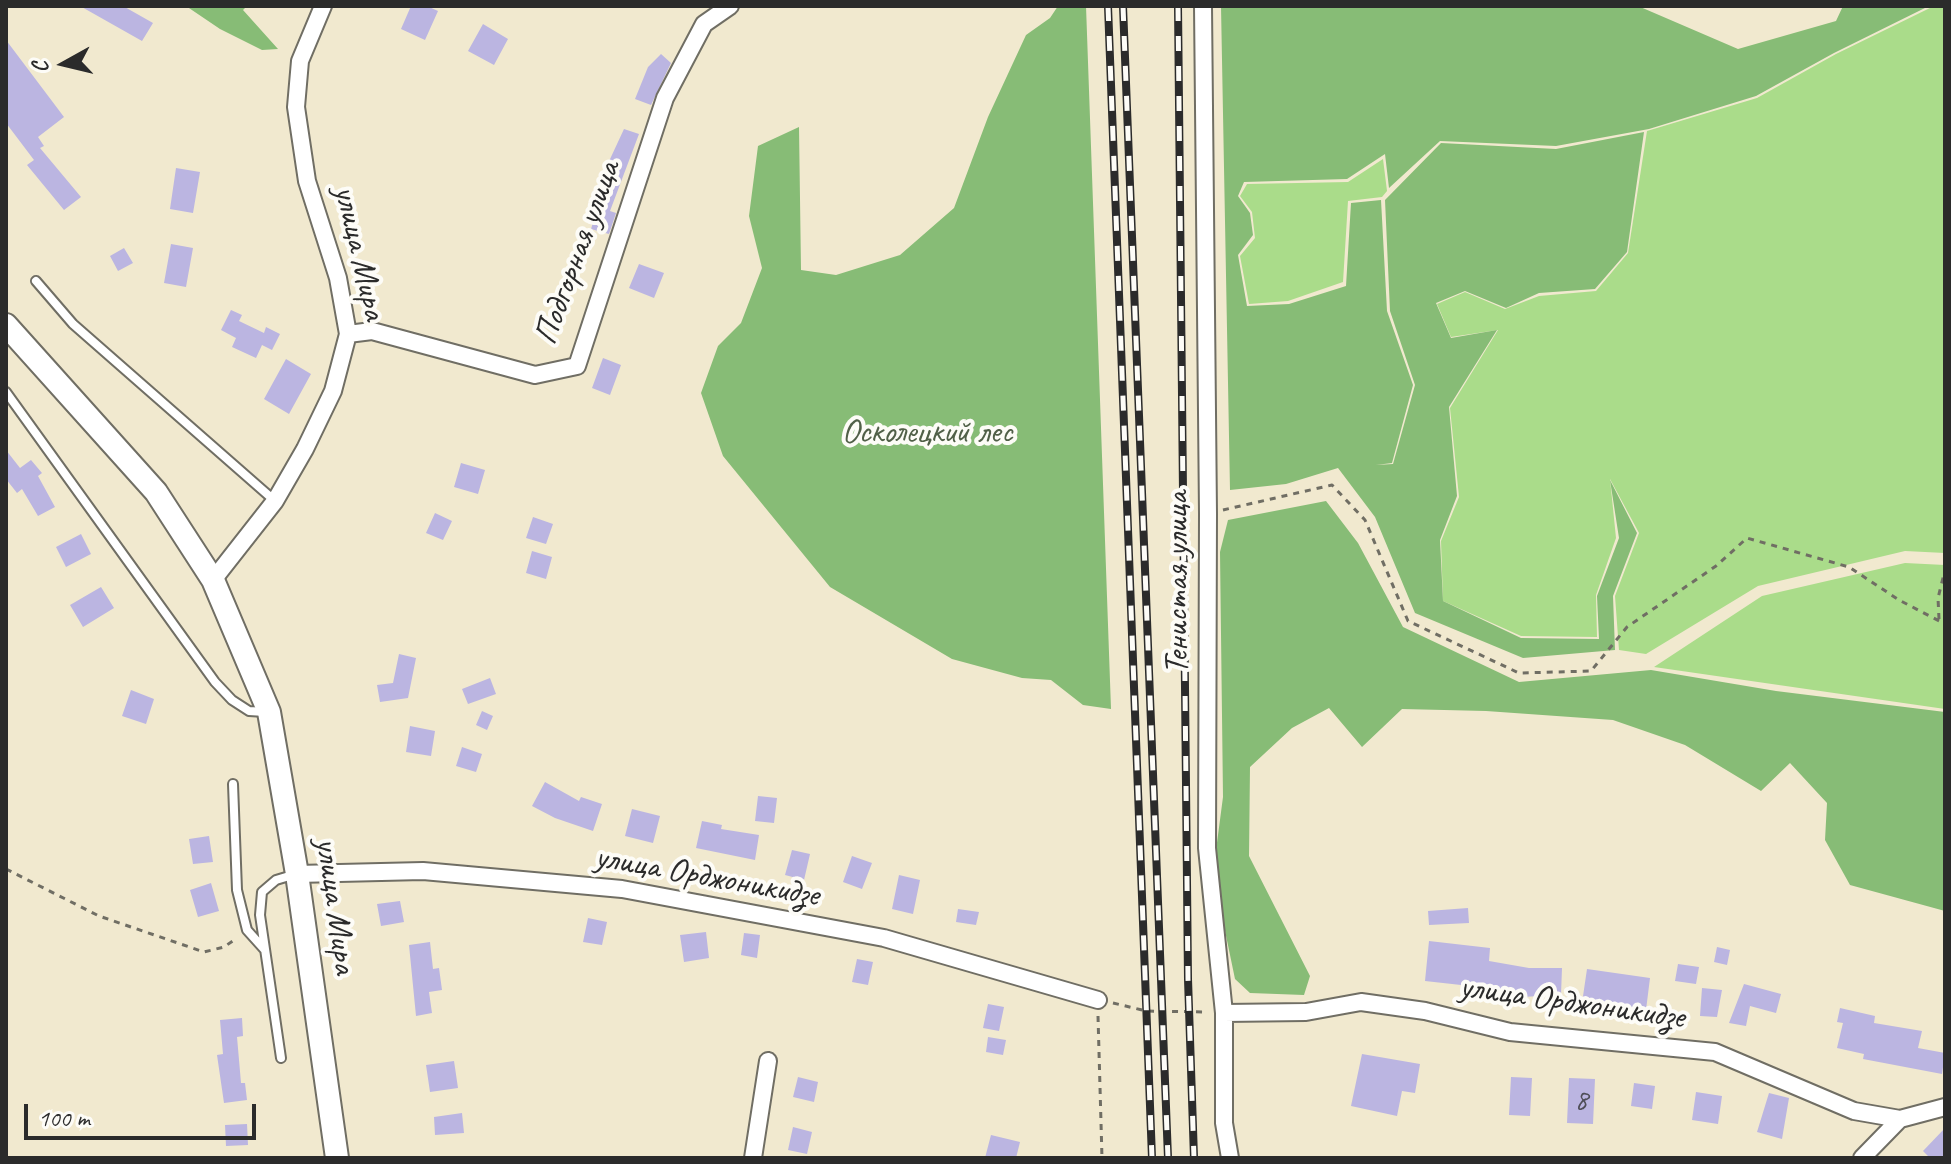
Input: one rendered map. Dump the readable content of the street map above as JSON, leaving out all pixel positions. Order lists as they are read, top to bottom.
{
  "streets": {
    "main road": ["улица Мира"],
    "street": ["Подгорная улица", "Тенистая улица", "улица Орджоникидзе"]
  },
  "crossings": [
    ["улица Мира", "Подгорная улица"],
    ["улица Мира", "улица Орджоникидзе"],
    ["Тенистая улица", "улица Орджоникидзе"]
  ],
  "parks": ["Осколецкий лес"],
  "house_numbers": ["8"],
  "scale_bar": "100 m",
  "north": "left"
}
